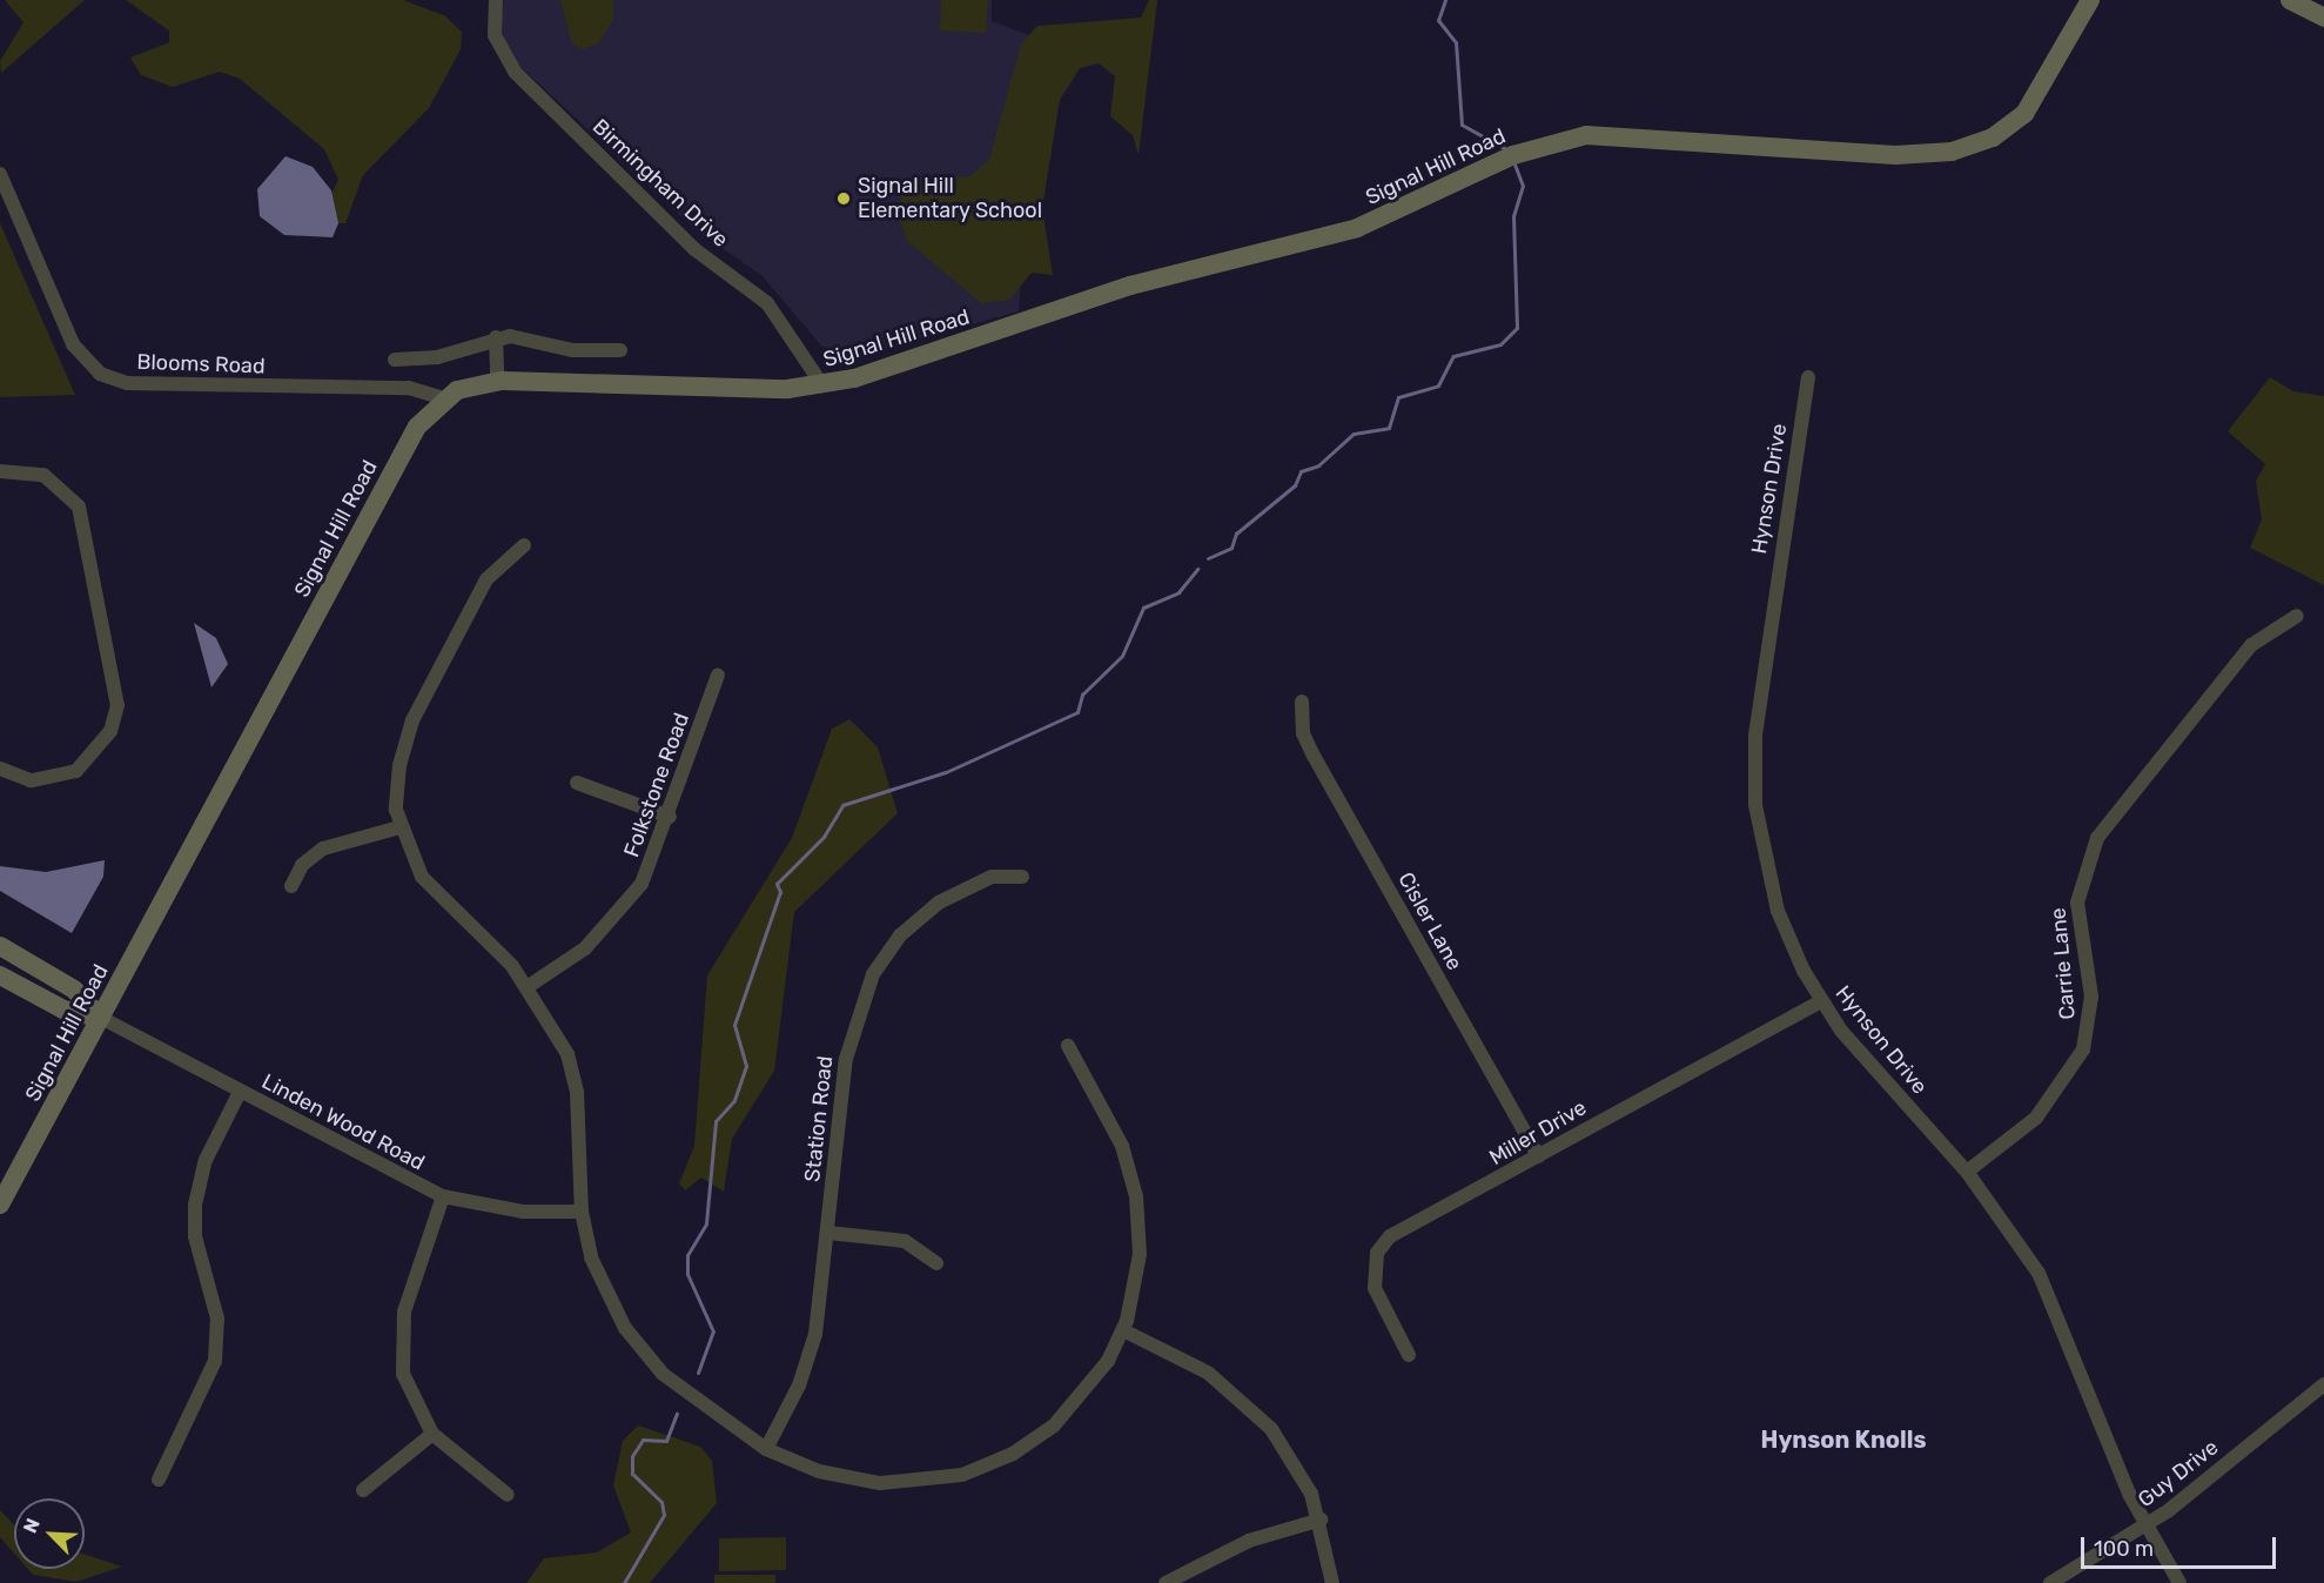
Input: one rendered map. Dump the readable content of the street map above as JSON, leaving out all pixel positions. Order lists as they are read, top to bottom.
{
  "streets": {
    "main road": ["Signal Hill Road"],
    "street": [
      "Birmingham Drive",
      "Blooms Road",
      "Hynson Drive",
      "Folkstone Road",
      "Cisler Lane",
      "Carrie Lane",
      "Station Road",
      "Linden Wood Road",
      "Miller Drive",
      "Guy Drive"
    ]
  },
  "crossings": [
    ["Signal Hill Road", "Birmingham Drive"],
    ["Signal Hill Road", "Blooms Road"],
    ["Signal Hill Road", "Linden Wood Road"],
    ["Hynson Drive", "Carrie Lane"],
    ["Hynson Drive", "Miller Drive"],
    ["Hynson Drive", "Guy Drive"],
    ["Cisler Lane", "Miller Drive"]
  ],
  "districts": ["Hynson Knolls"],
  "places": ["Signal Hill Elementary School"],
  "scale_bar": "100 m",
  "north": "top left"
}
